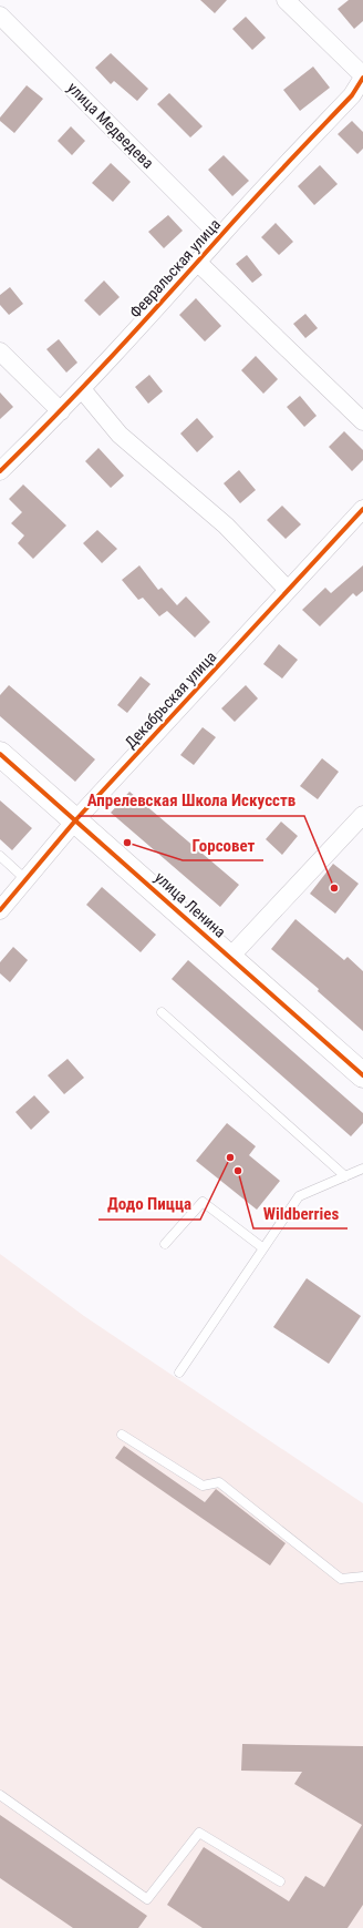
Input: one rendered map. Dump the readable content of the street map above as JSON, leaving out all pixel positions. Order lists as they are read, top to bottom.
{
  "streets": {
    "street": [
      "улица Медведева",
      "Февральская улица",
      "Декабрьская улица",
      "улица Ленина"
    ]
  },
  "crossings": [
    ["улица Медведева", "Февральская улица"],
    ["Декабрьская улица", "улица Ленина"]
  ],
  "places": [
    "Горсовет",
    "Апрелевская Школа Искусств",
    "Додо Пицца",
    "Wildberries"
  ]
}
